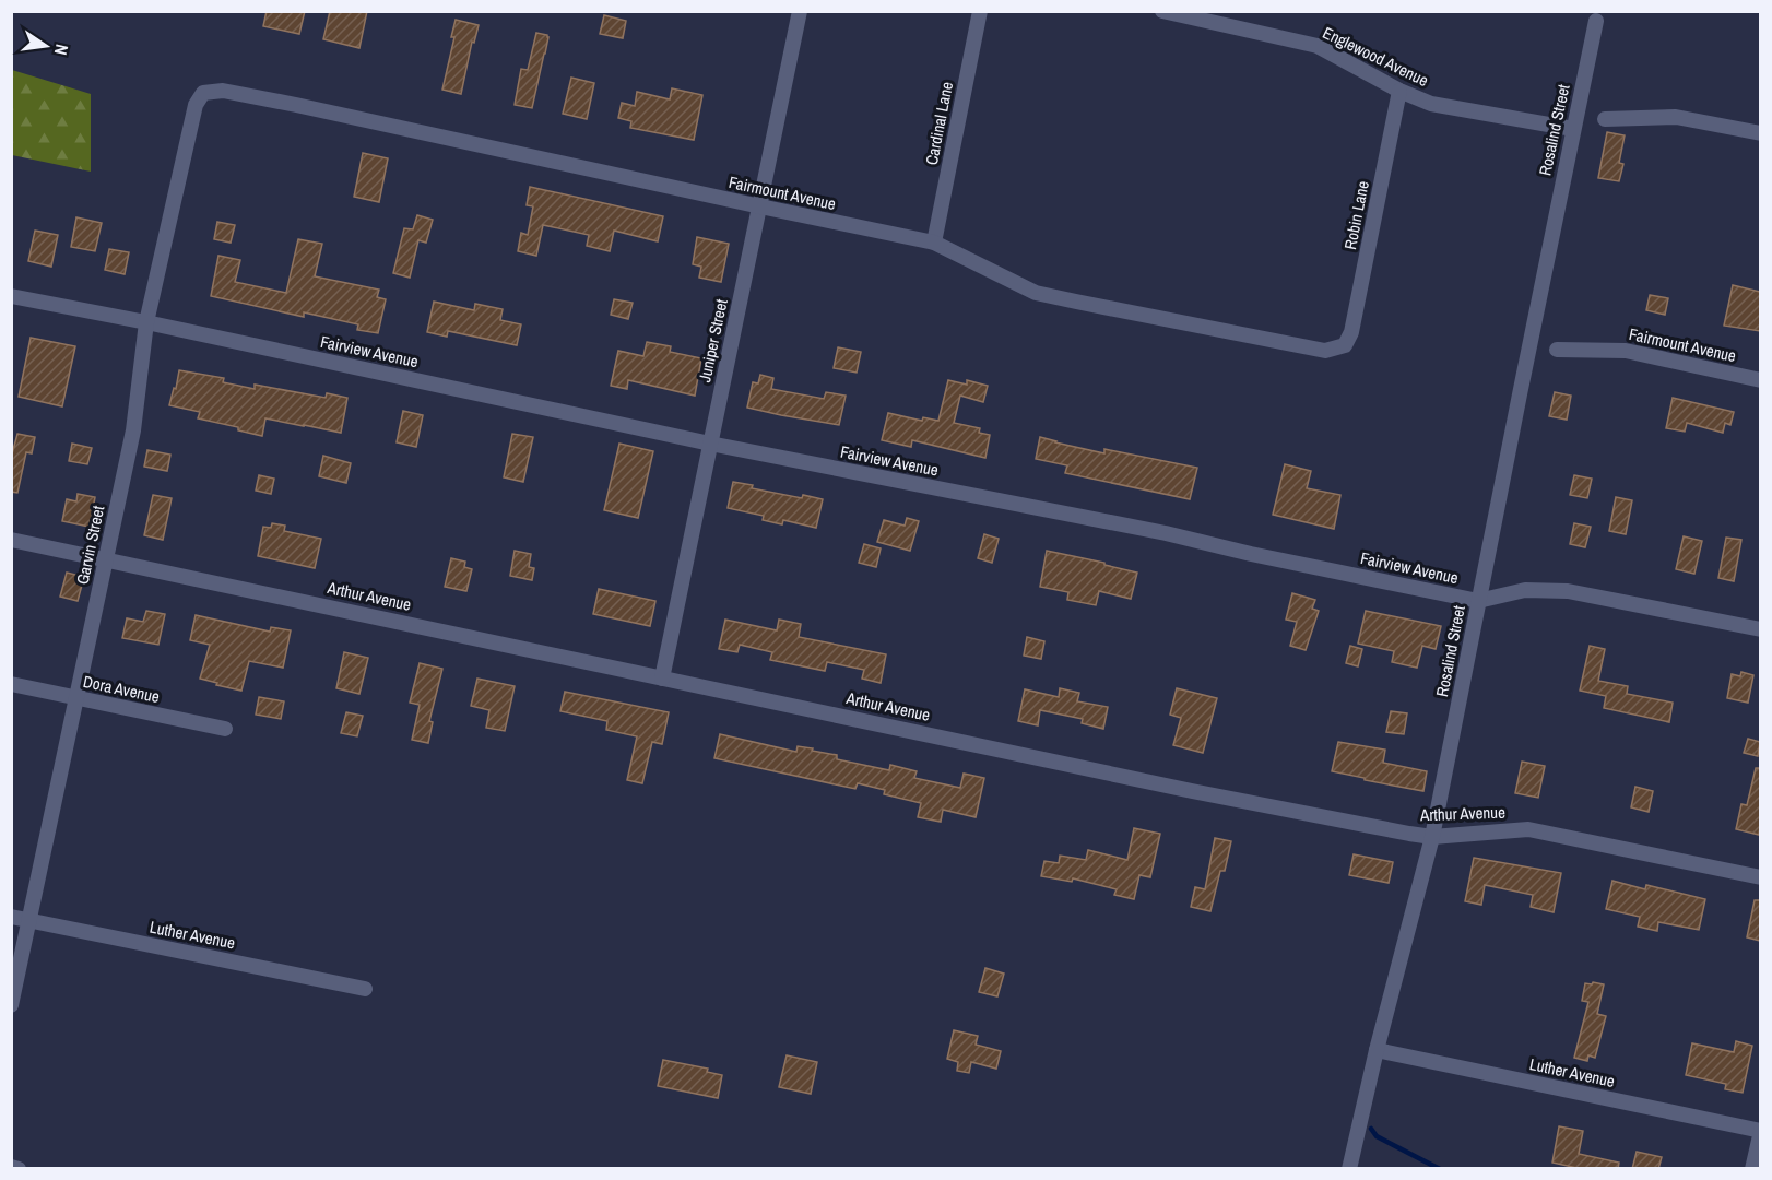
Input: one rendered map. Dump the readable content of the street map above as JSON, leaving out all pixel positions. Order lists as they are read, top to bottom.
{
  "streets": {
    "street": [
      "Englewood Avenue",
      "Cardinal Lane",
      "Rosalind Street",
      "Fairmount Avenue",
      "Robin Lane",
      "Juniper Street",
      "Fairview Avenue",
      "Garvin Street",
      "Arthur Avenue",
      "Dora Avenue",
      "Luther Avenue"
    ]
  },
  "crossings": [
    ["Englewood Avenue", "Rosalind Street"],
    ["Englewood Avenue", "Robin Lane"],
    ["Cardinal Lane", "Fairmount Avenue"],
    ["Rosalind Street", "Fairview Avenue"],
    ["Rosalind Street", "Arthur Avenue"],
    ["Rosalind Street", "Luther Avenue"],
    ["Fairmount Avenue", "Robin Lane"],
    ["Fairmount Avenue", "Juniper Street"],
    ["Fairmount Avenue", "Garvin Street"],
    ["Juniper Street", "Fairview Avenue"],
    ["Juniper Street", "Arthur Avenue"],
    ["Fairview Avenue", "Garvin Street"],
    ["Garvin Street", "Arthur Avenue"],
    ["Garvin Street", "Dora Avenue"],
    ["Garvin Street", "Luther Avenue"]
  ],
  "north": "right"
}
